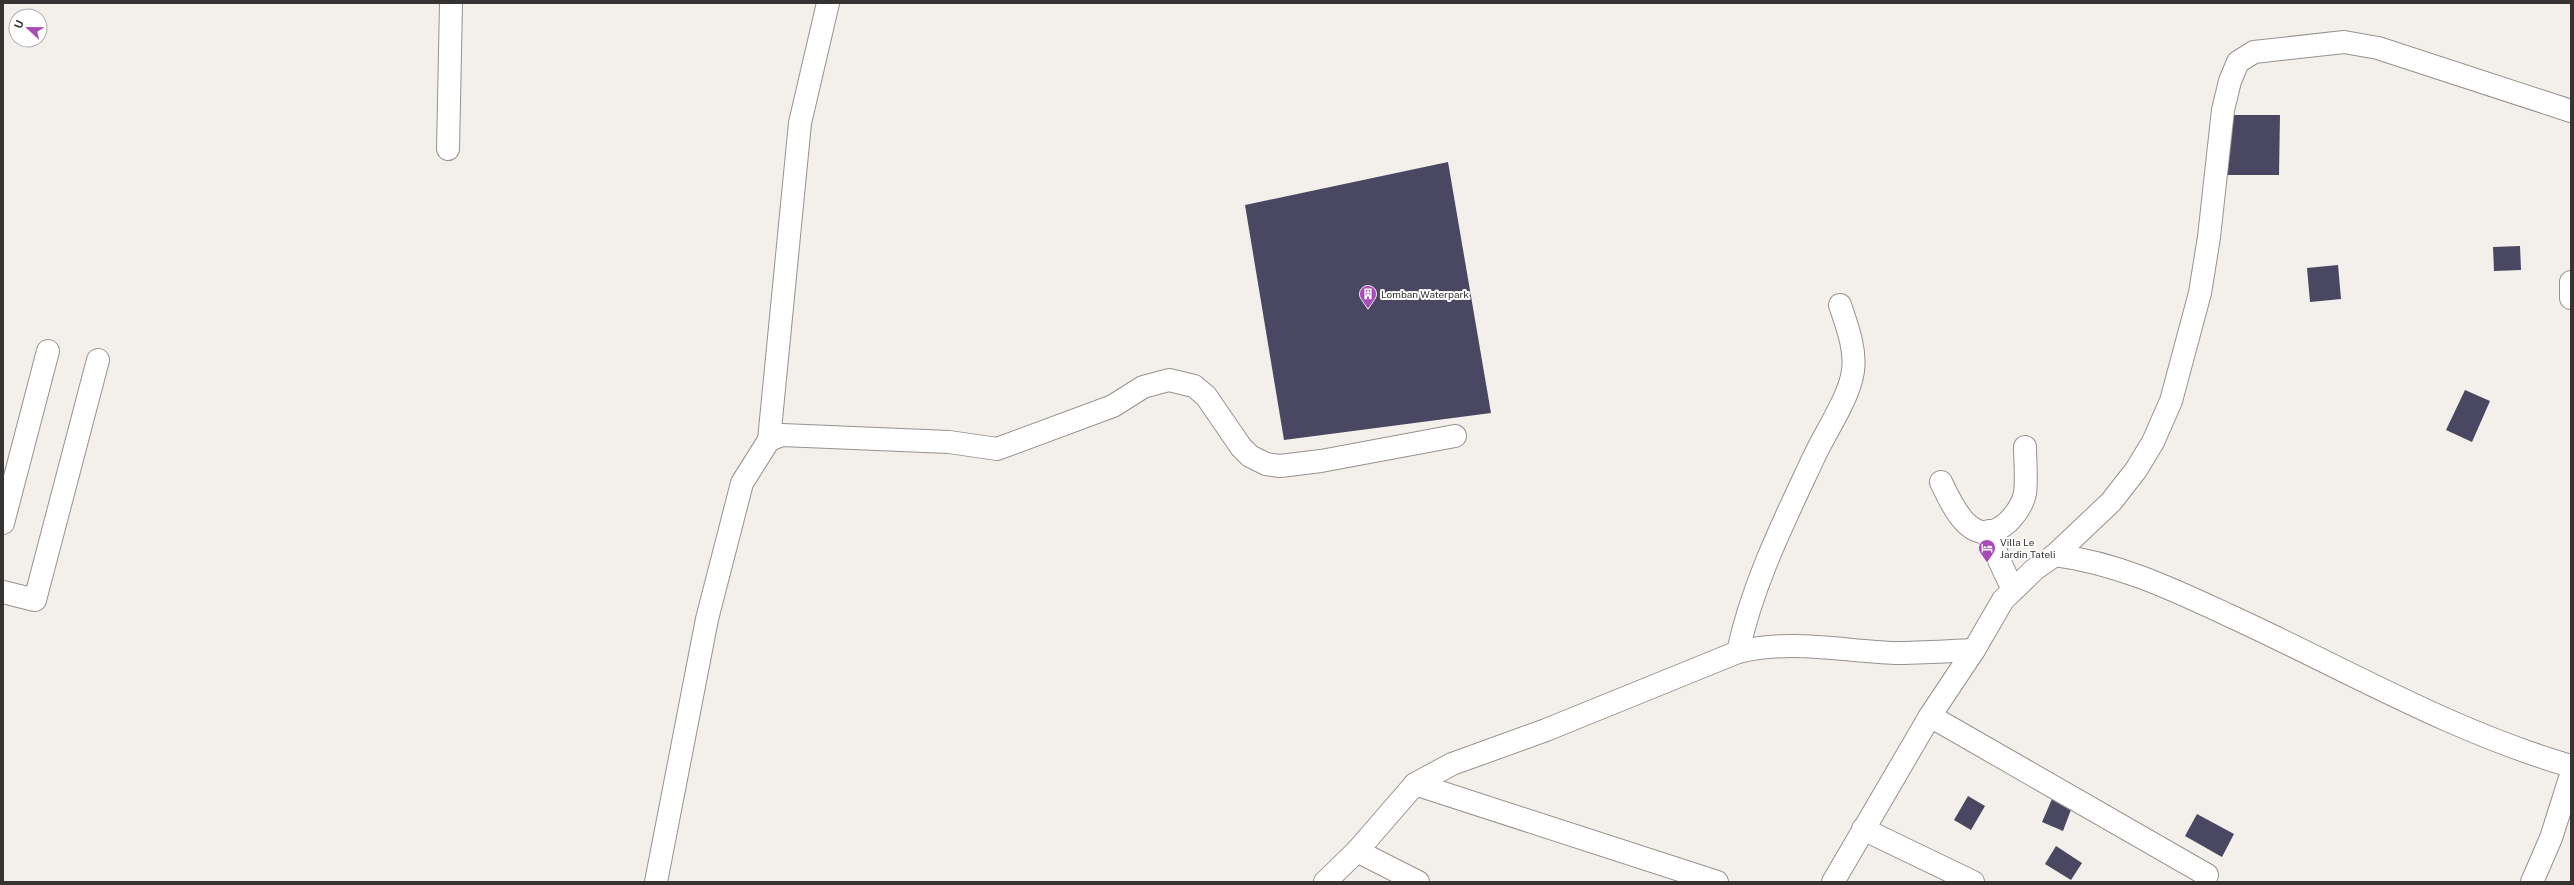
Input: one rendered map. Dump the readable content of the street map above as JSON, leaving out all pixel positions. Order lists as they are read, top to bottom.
{
  "places": {
    "building": ["Lomban Waterpark"],
    "hotel": ["Villa Le Jardin Tateli"]
  },
  "north": "left"
}
